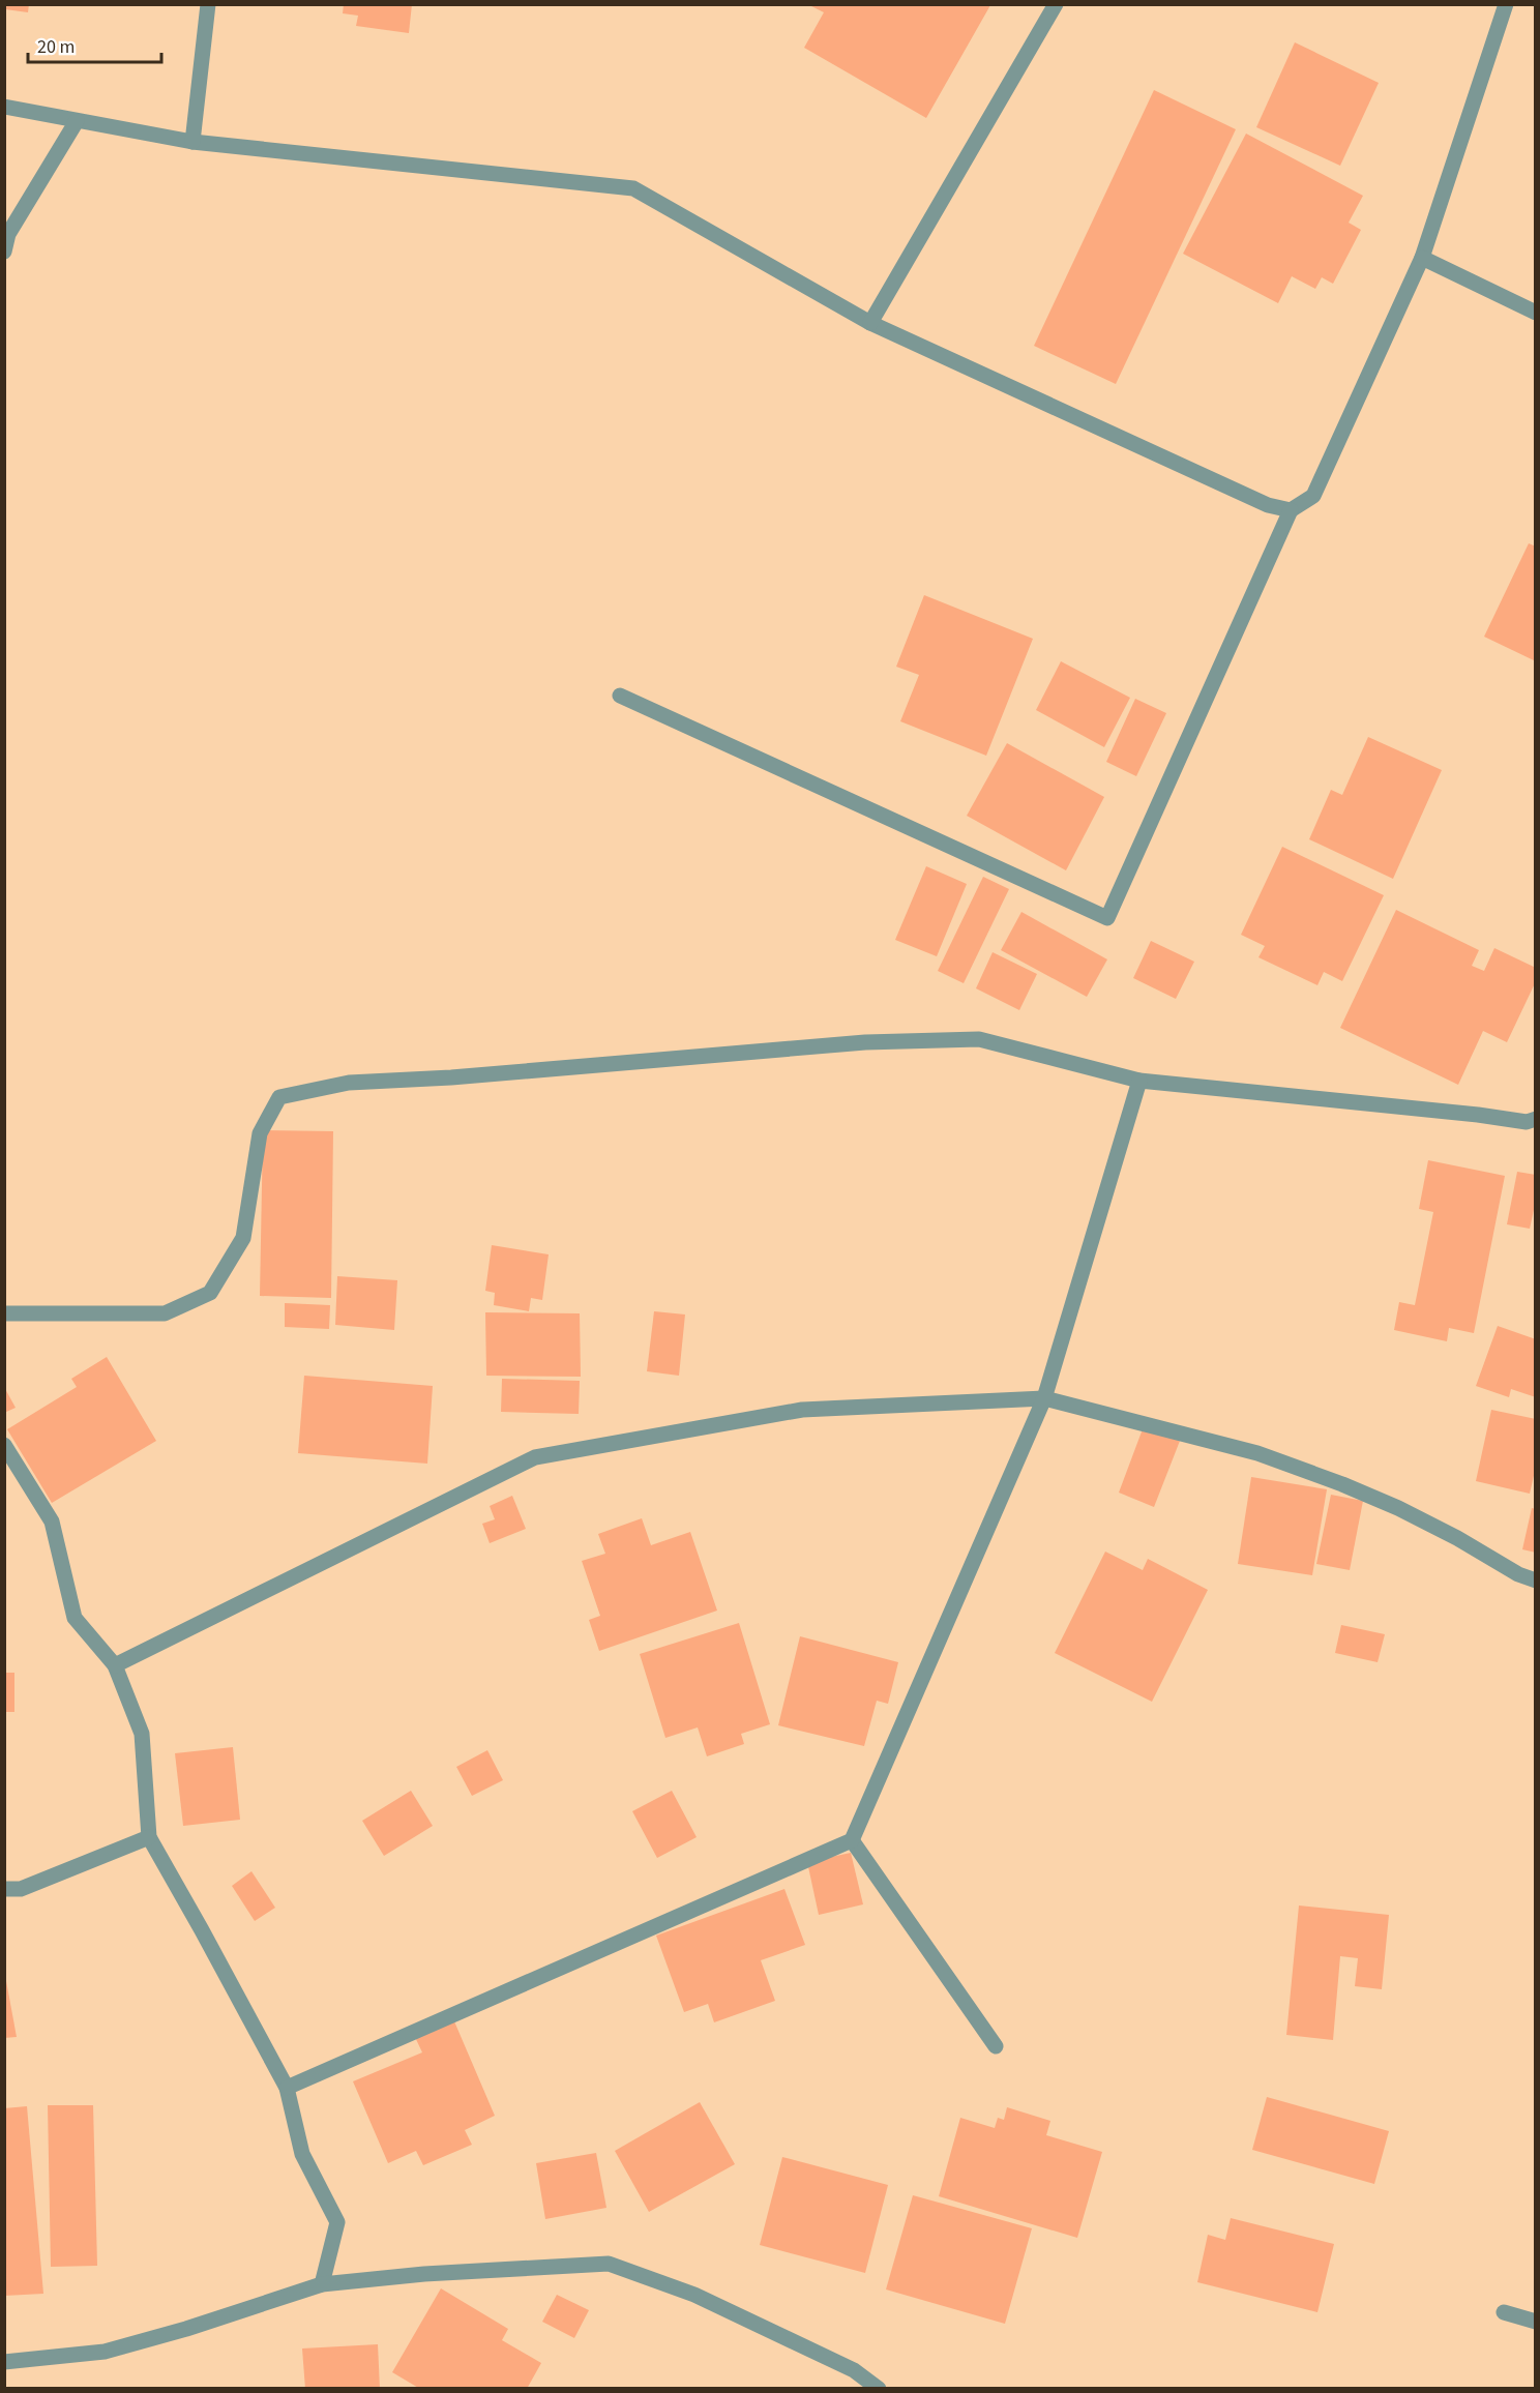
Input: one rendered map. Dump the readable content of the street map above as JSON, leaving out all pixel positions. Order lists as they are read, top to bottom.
{
  "scale_bar": "20 m"
}
